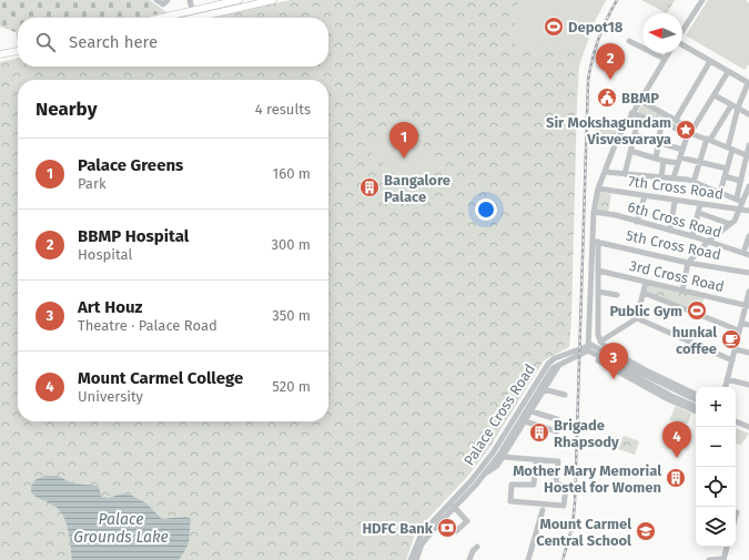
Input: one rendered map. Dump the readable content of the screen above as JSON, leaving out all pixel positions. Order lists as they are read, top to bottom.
{
  "streets": {
    "street": [
      "7th Cross Road",
      "6th Cross Road",
      "5th Cross Road",
      "3rd Cross Road",
      "Palace Cross Road"
    ]
  },
  "water": ["Palace Grounds Lake"],
  "places": {
    "sports": ["Depot18", "Public Gym"],
    "public building": ["BBMP"],
    "place": ["Sir Mokshagundam Visvesvaraya"],
    "building": ["Bangalore Palace", "Brigade Rhapsody", "Mother Mary Memorial Hostel for Women"],
    "cafe": ["hunkal coffee"],
    "bank": ["HDFC Bank"],
    "school or university": ["Mount Carmel Central School"]
  },
  "north": "left",
  "page": {
    "search": "Search here",
    "pins": [
      "2",
      "1",
      "3",
      "4"
    ],
    "heading": ["Nearby", "4 results"],
    "list": [
      {
        "mark": "1",
        "name": "Palace Greens",
        "note": "Park",
        "value": "160 m"
      },
      {
        "mark": "2",
        "name": "BBMP Hospital",
        "note": "Hospital",
        "value": "300 m"
      },
      {
        "mark": "3",
        "name": "Art Houz",
        "note": "Theatre · Palace Road",
        "value": "350 m"
      },
      {
        "mark": "4",
        "name": "Mount Carmel College",
        "note": "University",
        "value": "520 m"
      }
    ],
    "map_buttons": ["+", "−"]
  }
}
